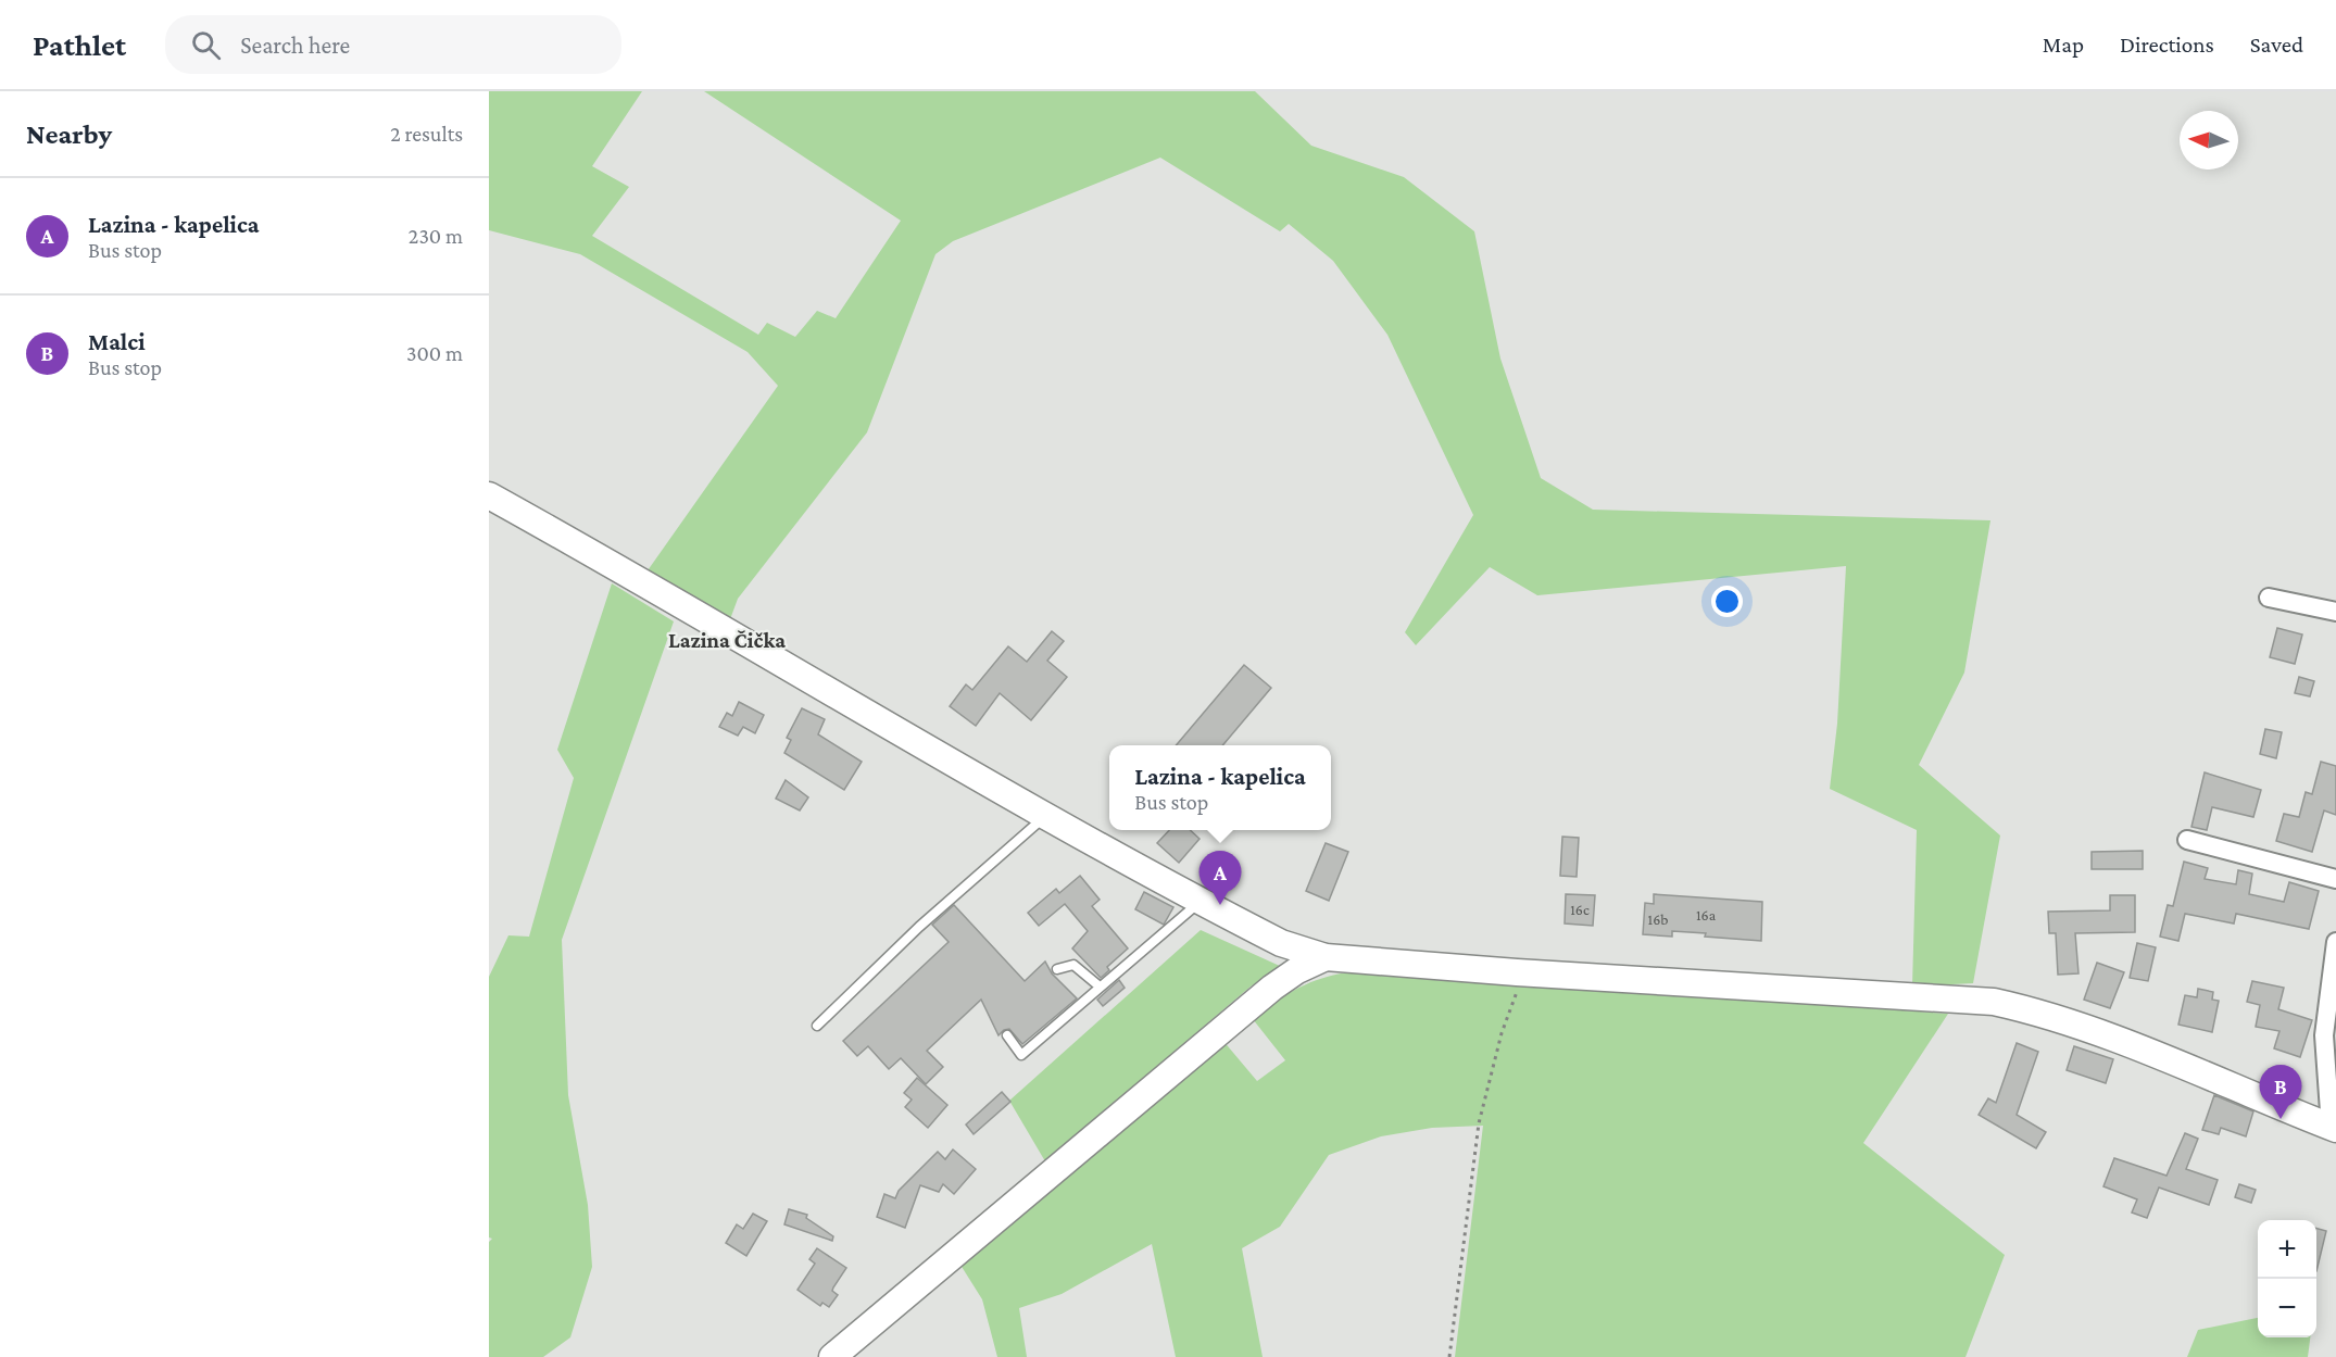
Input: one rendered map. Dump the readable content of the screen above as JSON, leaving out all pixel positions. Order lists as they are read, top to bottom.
{
  "districts": ["Lazina Čička"],
  "house_numbers": ["16c", "16a", "16b"],
  "north": "left",
  "page": {
    "header": "Pathlet",
    "search": "Search here",
    "nav": ["Map", "Directions", "Saved"],
    "heading": ["Nearby", "2 results"],
    "list": [
      {
        "mark": "A",
        "name": "Lazina - kapelica",
        "note": "Bus stop",
        "value": "230 m"
      },
      {
        "mark": "B",
        "name": "Malci",
        "note": "Bus stop",
        "value": "300 m"
      }
    ],
    "popup": ["Lazina - kapelica", "Bus stop"],
    "pins": ["A", "B"],
    "map_buttons": ["+", "−"]
  }
}
